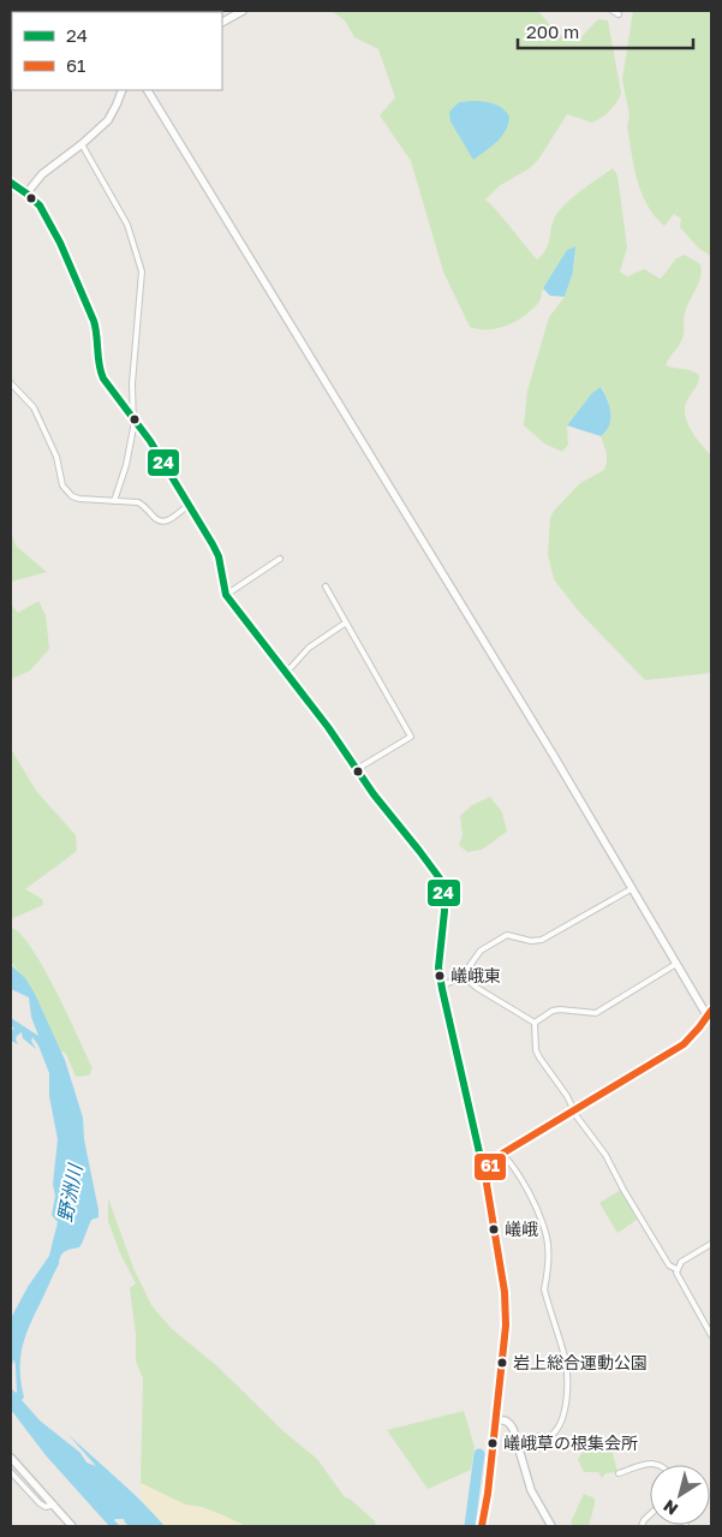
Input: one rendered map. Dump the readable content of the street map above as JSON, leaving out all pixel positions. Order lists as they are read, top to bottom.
{
  "water": ["野洲川"],
  "places": [
    "嶬峨東",
    "嶬峨",
    "岩上総合運動公園",
    "嶬峨草の根集会所"
  ],
  "lines": ["transit line 24", "transit line 61"],
  "legend": ["24", "61"],
  "scale_bar": "200 m",
  "north": "bottom left"
}
